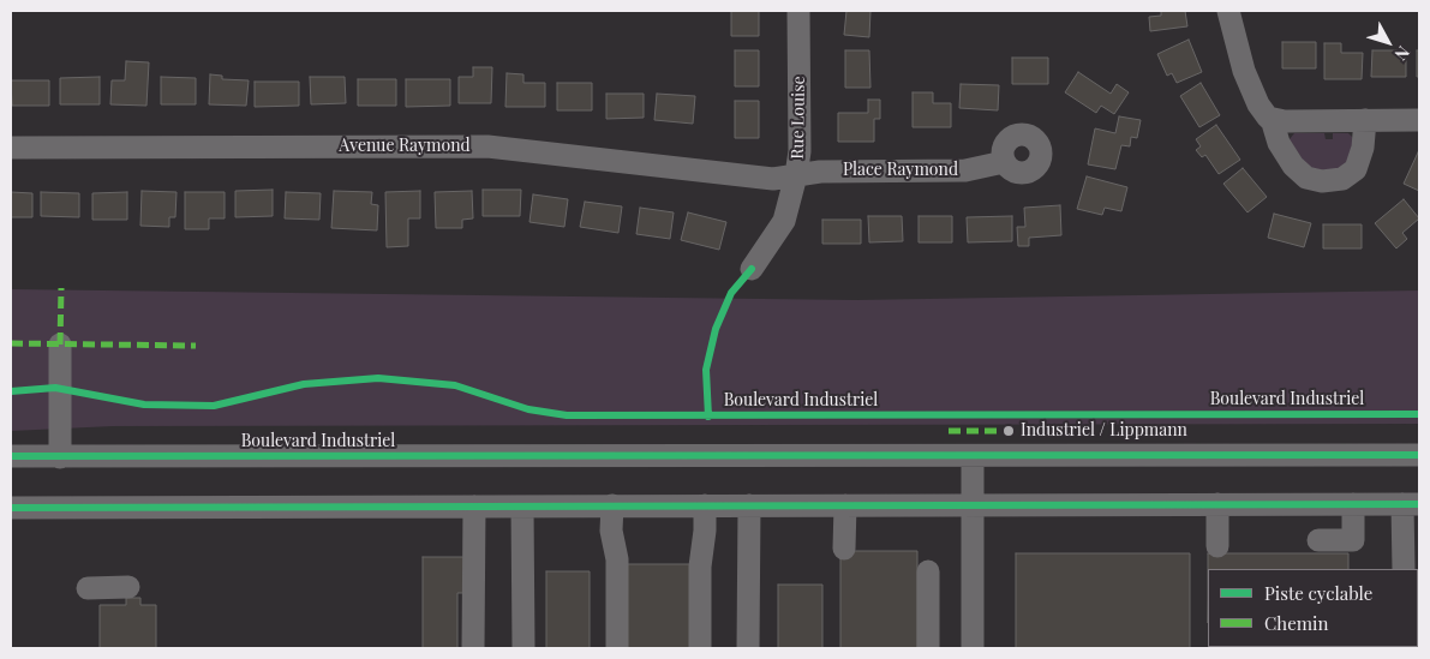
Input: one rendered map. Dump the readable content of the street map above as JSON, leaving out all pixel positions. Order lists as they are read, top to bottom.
{
  "streets": {
    "street": [
      "Rue Louise",
      "Avenue Raymond",
      "Place Raymond",
      "Boulevard Industriel"
    ]
  },
  "crossings": [
    ["Rue Louise", "Avenue Raymond"],
    ["Rue Louise", "Place Raymond"],
    ["Avenue Raymond", "Place Raymond"]
  ],
  "places": ["Industriel / Lippmann"],
  "legend": ["Piste cyclable", "Chemin"],
  "north": "bottom right"
}
